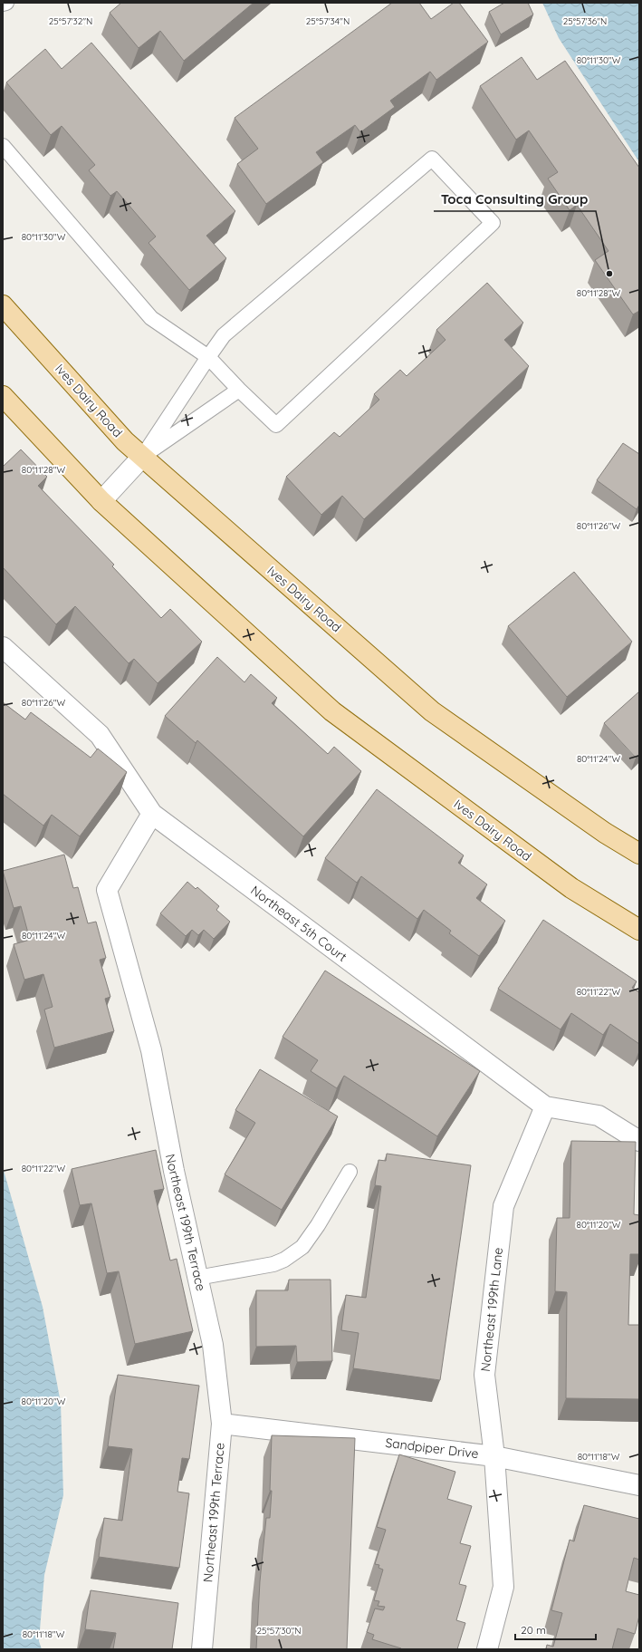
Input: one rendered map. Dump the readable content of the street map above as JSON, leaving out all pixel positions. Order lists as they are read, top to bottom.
{
  "streets": {
    "main road": ["Ives Dairy Road"],
    "street": [
      "Northeast 5th Court",
      "Northeast 199th Terrace",
      "Northeast 199th Lane",
      "Sandpiper Drive"
    ]
  },
  "crossings": [
    ["Northeast 5th Court", "Northeast 199th Terrace"],
    ["Northeast 5th Court", "Northeast 199th Lane"],
    ["Northeast 199th Terrace", "Sandpiper Drive"],
    ["Northeast 199th Lane", "Sandpiper Drive"]
  ],
  "places": ["Toca Consulting Group"],
  "scale_bar": "20 m",
  "coordinates": [
    "25°57'32\"N",
    "25°57'34\"N",
    "25°57'36\"N",
    "80°11'30\"W",
    "80°11'28\"W",
    "80°11'26\"W",
    "80°11'24\"W",
    "80°11'22\"W",
    "80°11'20\"W",
    "80°11'18\"W",
    "25°57'30\"N"
  ]
}
